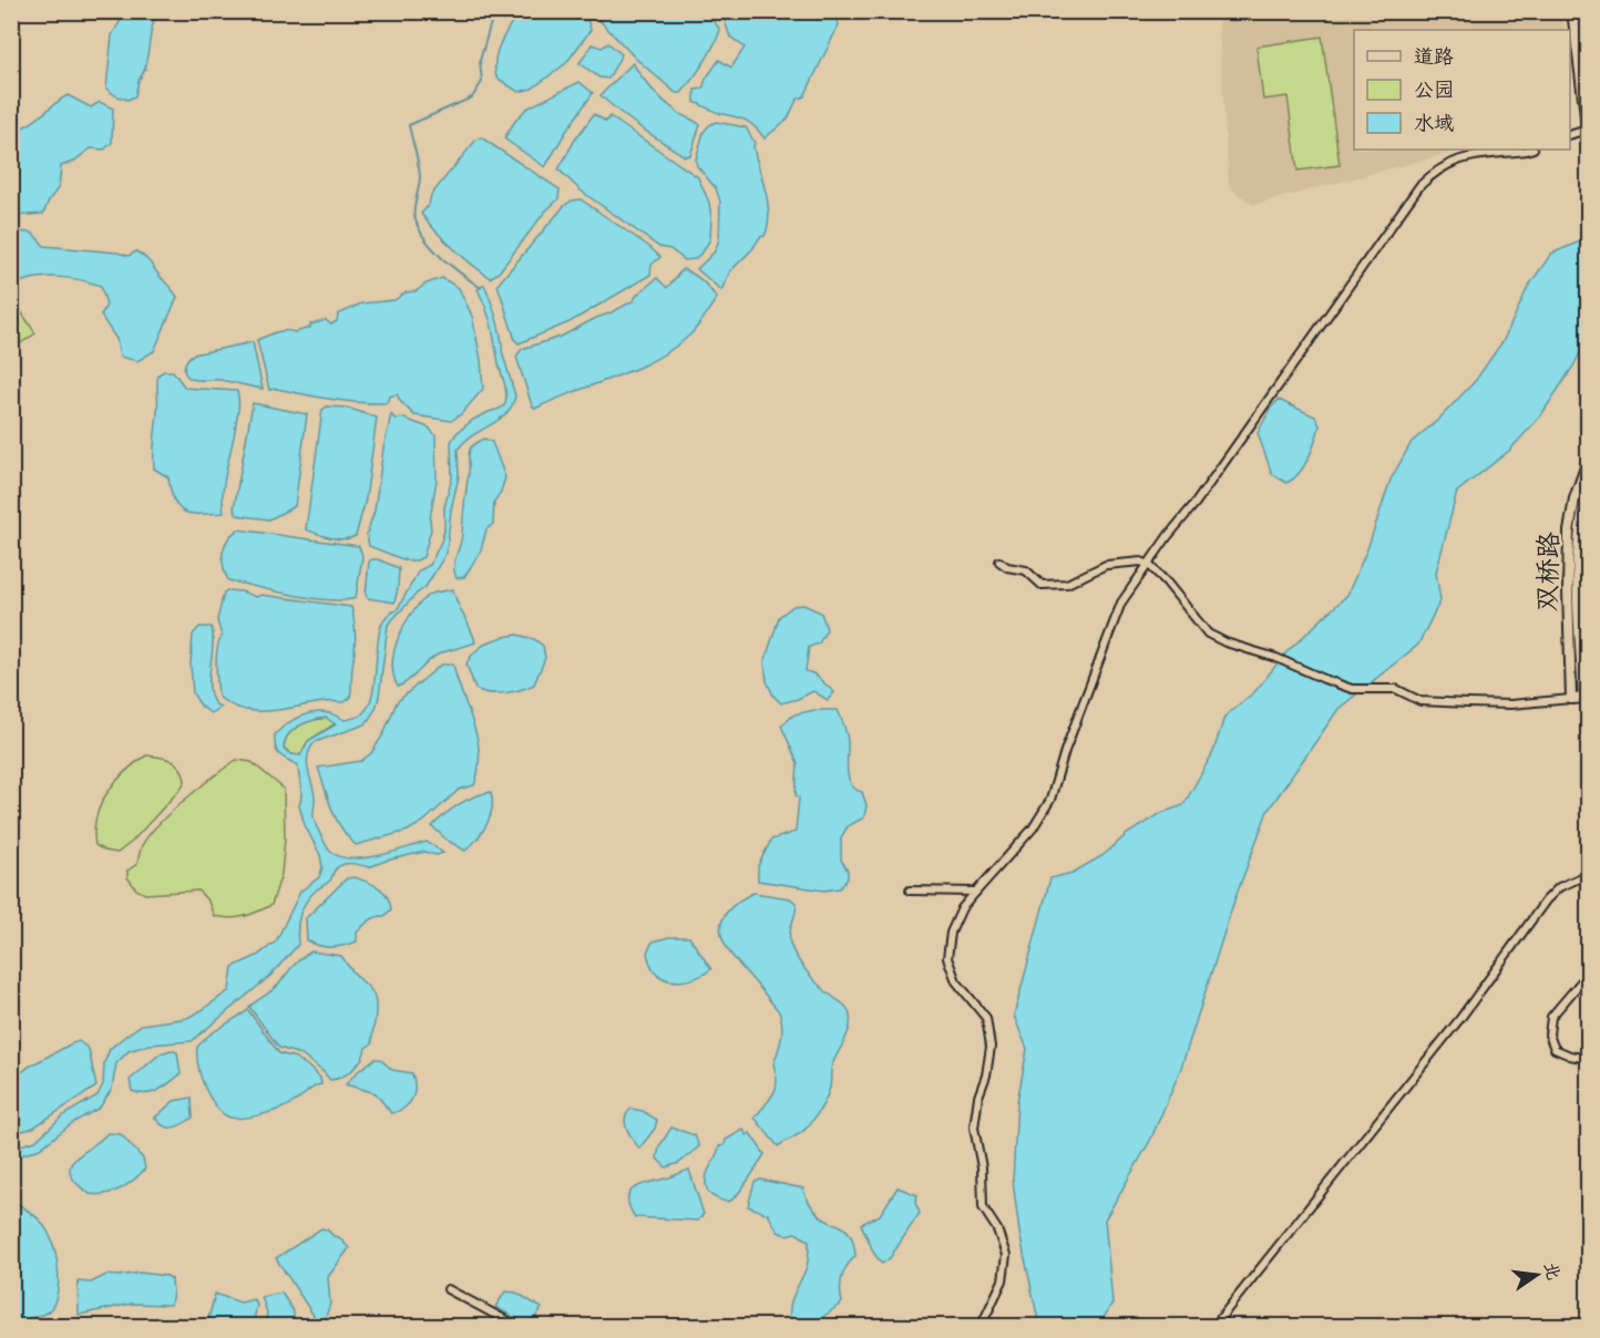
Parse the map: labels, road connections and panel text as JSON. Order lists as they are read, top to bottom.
{
  "streets": {
    "street": ["双桥路"]
  },
  "legend": ["道路", "公园", "水域"],
  "north": "right"
}
